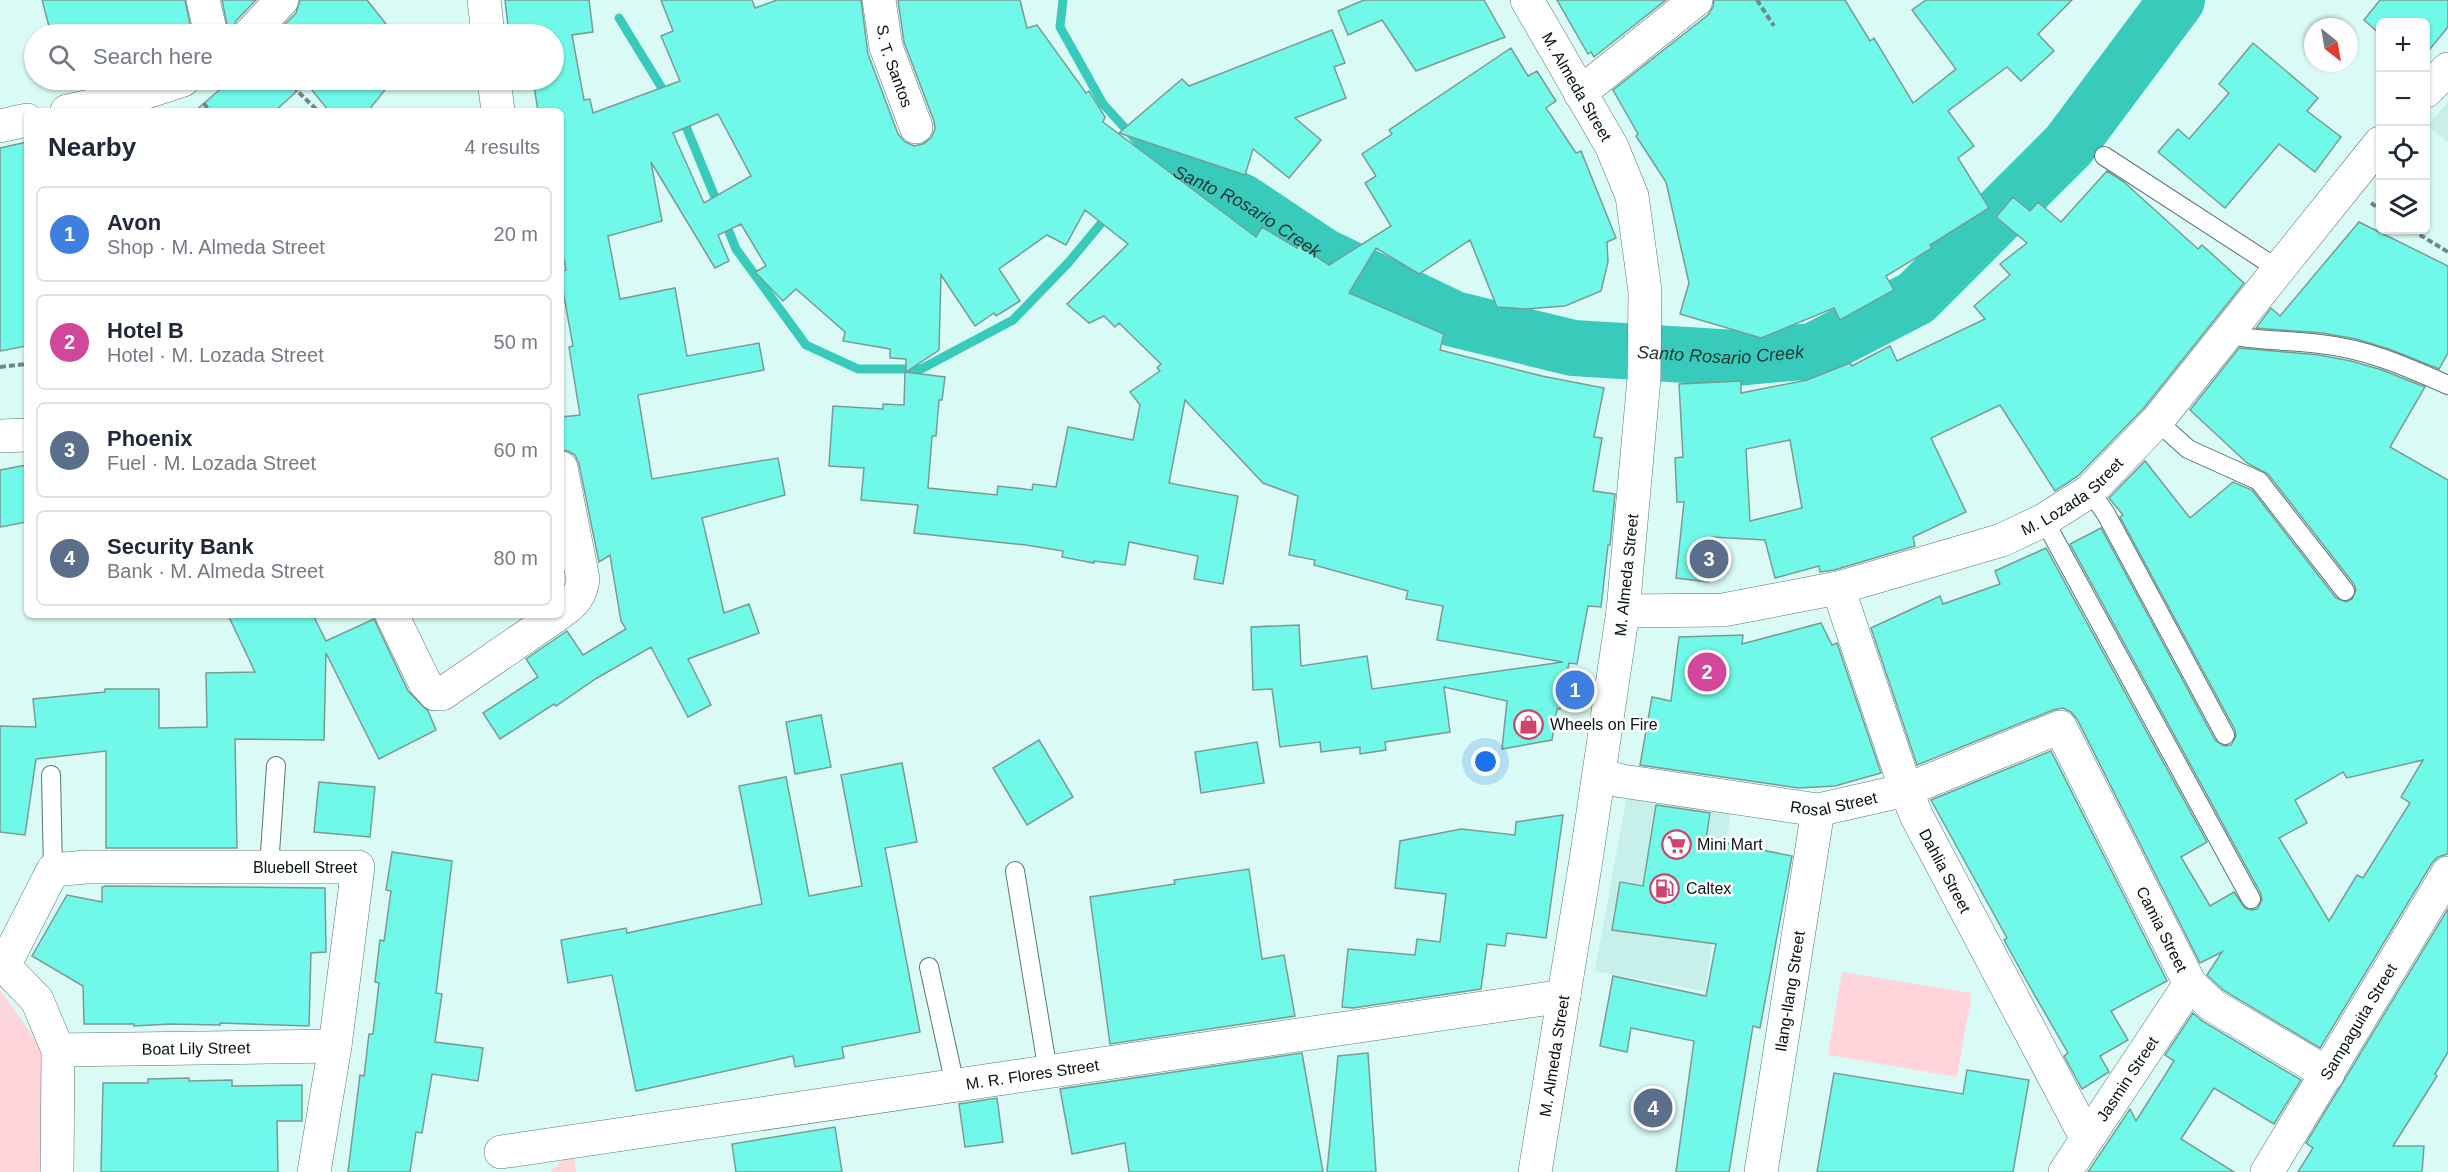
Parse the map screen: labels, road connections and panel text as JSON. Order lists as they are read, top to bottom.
{
  "streets": {
    "street": [
      "S. T. Santos",
      "M. Almeda Street",
      "M. Lozada Street",
      "Rosal Street",
      "Dahlia Street",
      "Bluebell Street",
      "Camia Street",
      "Ilang-Ilang Street",
      "Sampaguita Street",
      "Boat Lily Street",
      "M. R. Flores Street",
      "Jasmin Street"
    ]
  },
  "crossings": [
    ["M. Almeda Street", "M. Lozada Street"],
    ["M. Almeda Street", "Rosal Street"],
    ["M. Almeda Street", "M. R. Flores Street"],
    ["M. Lozada Street", "Dahlia Street"],
    ["Rosal Street", "Dahlia Street"],
    ["Rosal Street", "Camia Street"],
    ["Rosal Street", "Ilang-Ilang Street"],
    ["Dahlia Street", "Jasmin Street"],
    ["Bluebell Street", "Boat Lily Street"],
    ["Camia Street", "Sampaguita Street"],
    ["Camia Street", "Jasmin Street"]
  ],
  "water": ["Santo Rosario Creek"],
  "places": {
    "shop": ["Wheels on Fire"],
    "supermarket": ["Mini Mart"],
    "fuel station": ["Caltex"]
  },
  "north": "bottom right",
  "page": {
    "map_buttons": ["+", "−"],
    "search": "Search here",
    "heading": ["Nearby", "4 results"],
    "list": [
      {
        "mark": "1",
        "name": "Avon",
        "note": "Shop · M. Almeda Street",
        "value": "20 m"
      },
      {
        "mark": "2",
        "name": "Hotel B",
        "note": "Hotel · M. Lozada Street",
        "value": "50 m"
      },
      {
        "mark": "3",
        "name": "Phoenix",
        "note": "Fuel · M. Lozada Street",
        "value": "60 m"
      },
      {
        "mark": "4",
        "name": "Security Bank",
        "note": "Bank · M. Almeda Street",
        "value": "80 m"
      }
    ],
    "pins": [
      "3",
      "2",
      "1",
      "4"
    ]
  }
}
